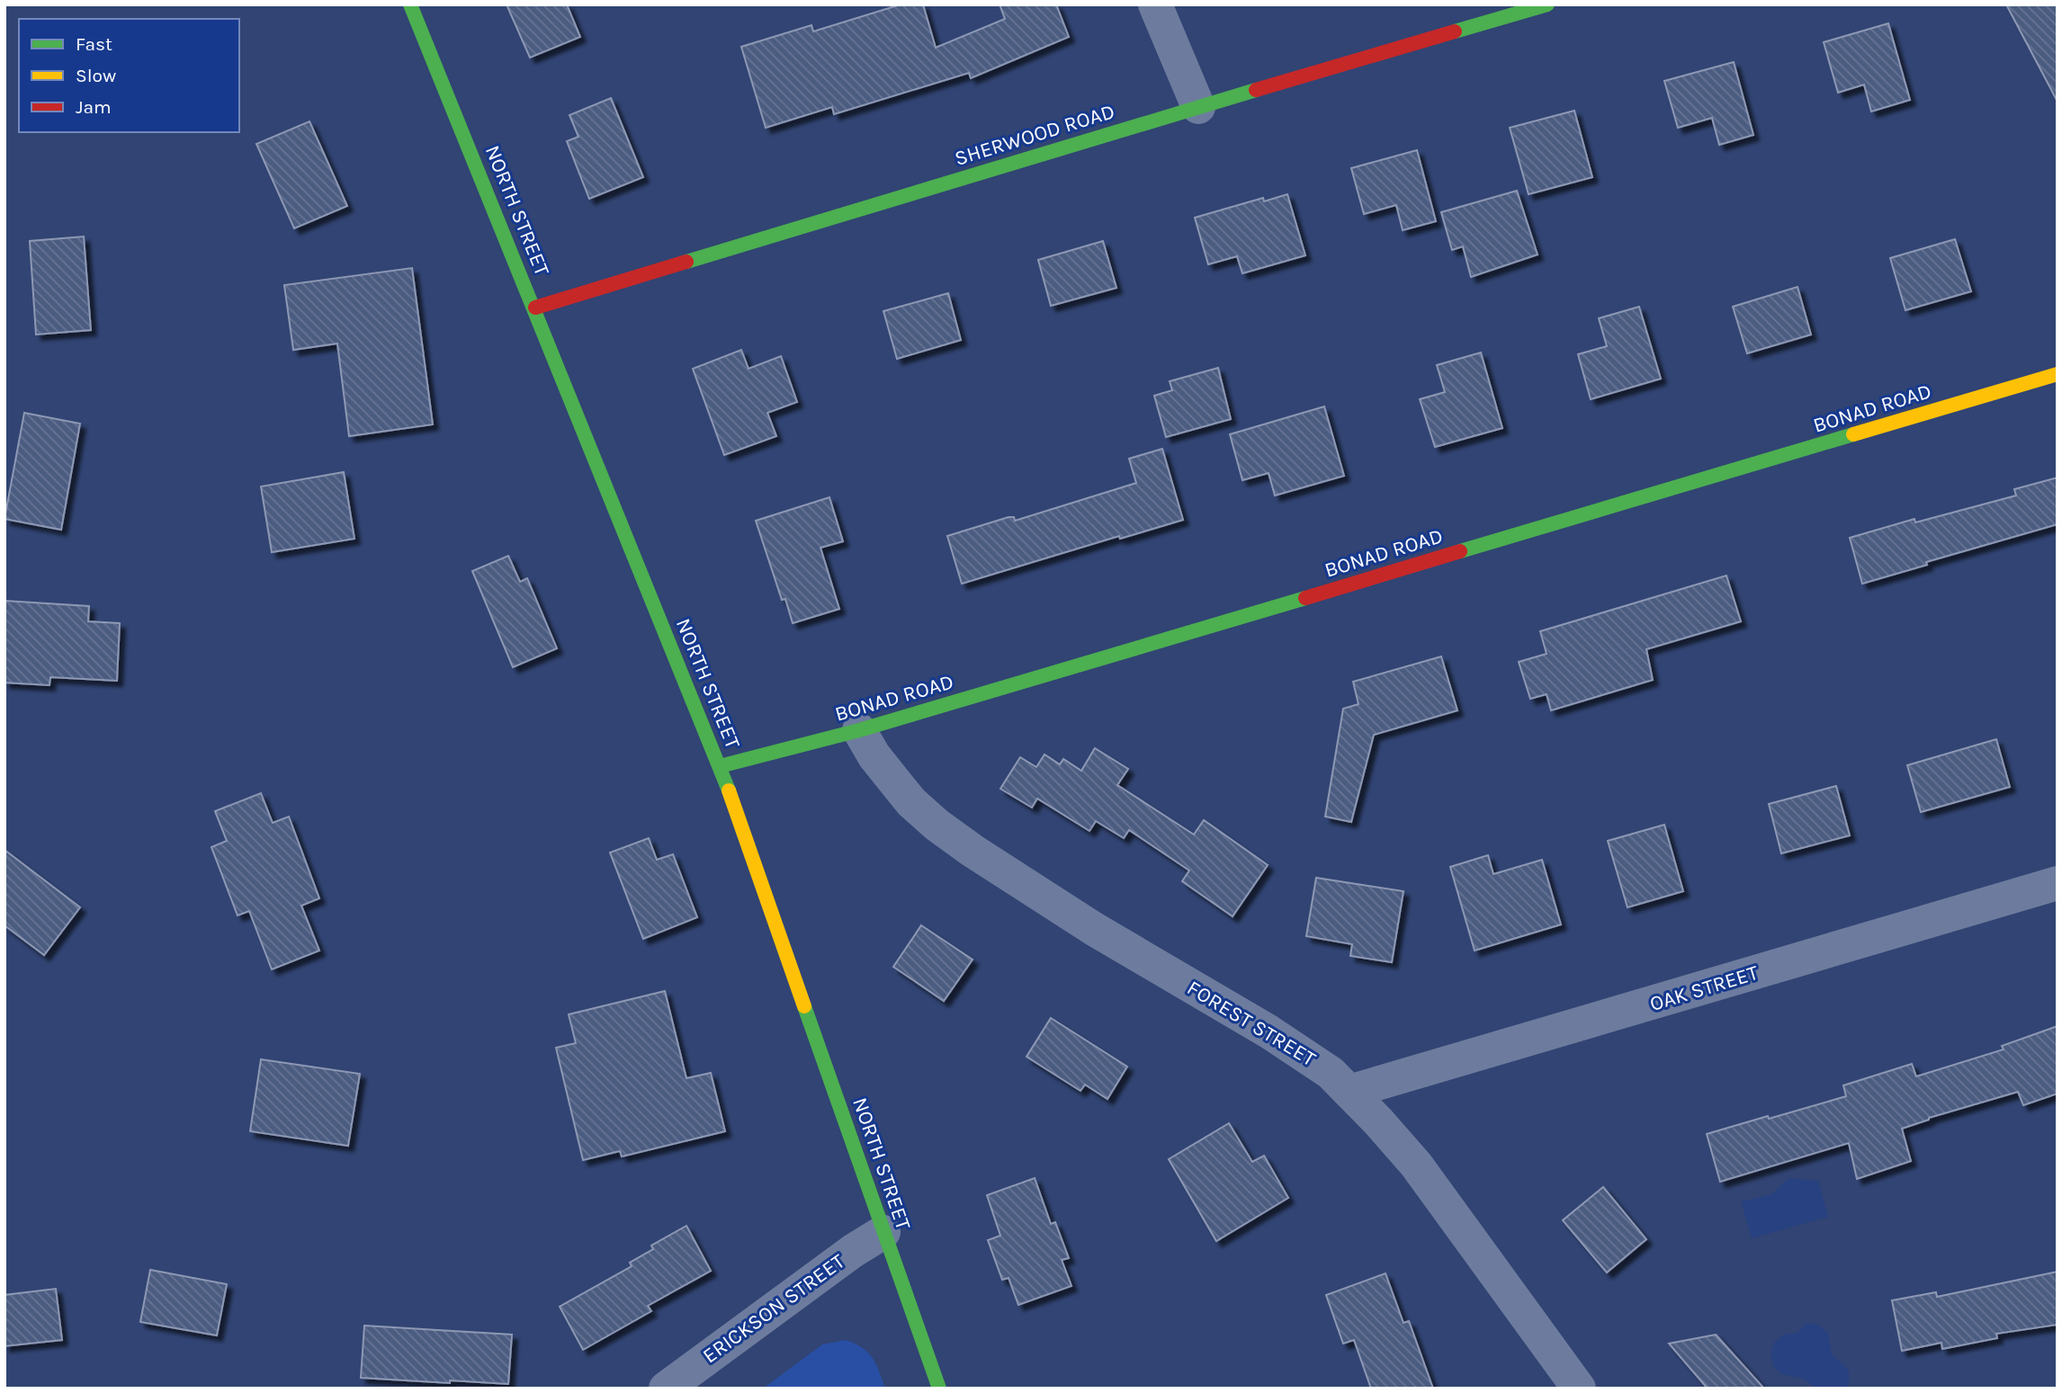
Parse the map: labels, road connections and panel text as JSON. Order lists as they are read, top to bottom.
{
  "streets": {
    "street": [
      "SHERWOOD ROAD",
      "NORTH STREET",
      "BONAD ROAD",
      "OAK STREET",
      "FOREST STREET",
      "ERICKSON STREET"
    ]
  },
  "crossings": [
    ["SHERWOOD ROAD", "NORTH STREET"],
    ["NORTH STREET", "BONAD ROAD"],
    ["NORTH STREET", "ERICKSON STREET"],
    ["BONAD ROAD", "FOREST STREET"],
    ["OAK STREET", "FOREST STREET"]
  ],
  "legend": ["Fast", "Slow", "Jam"]
}
